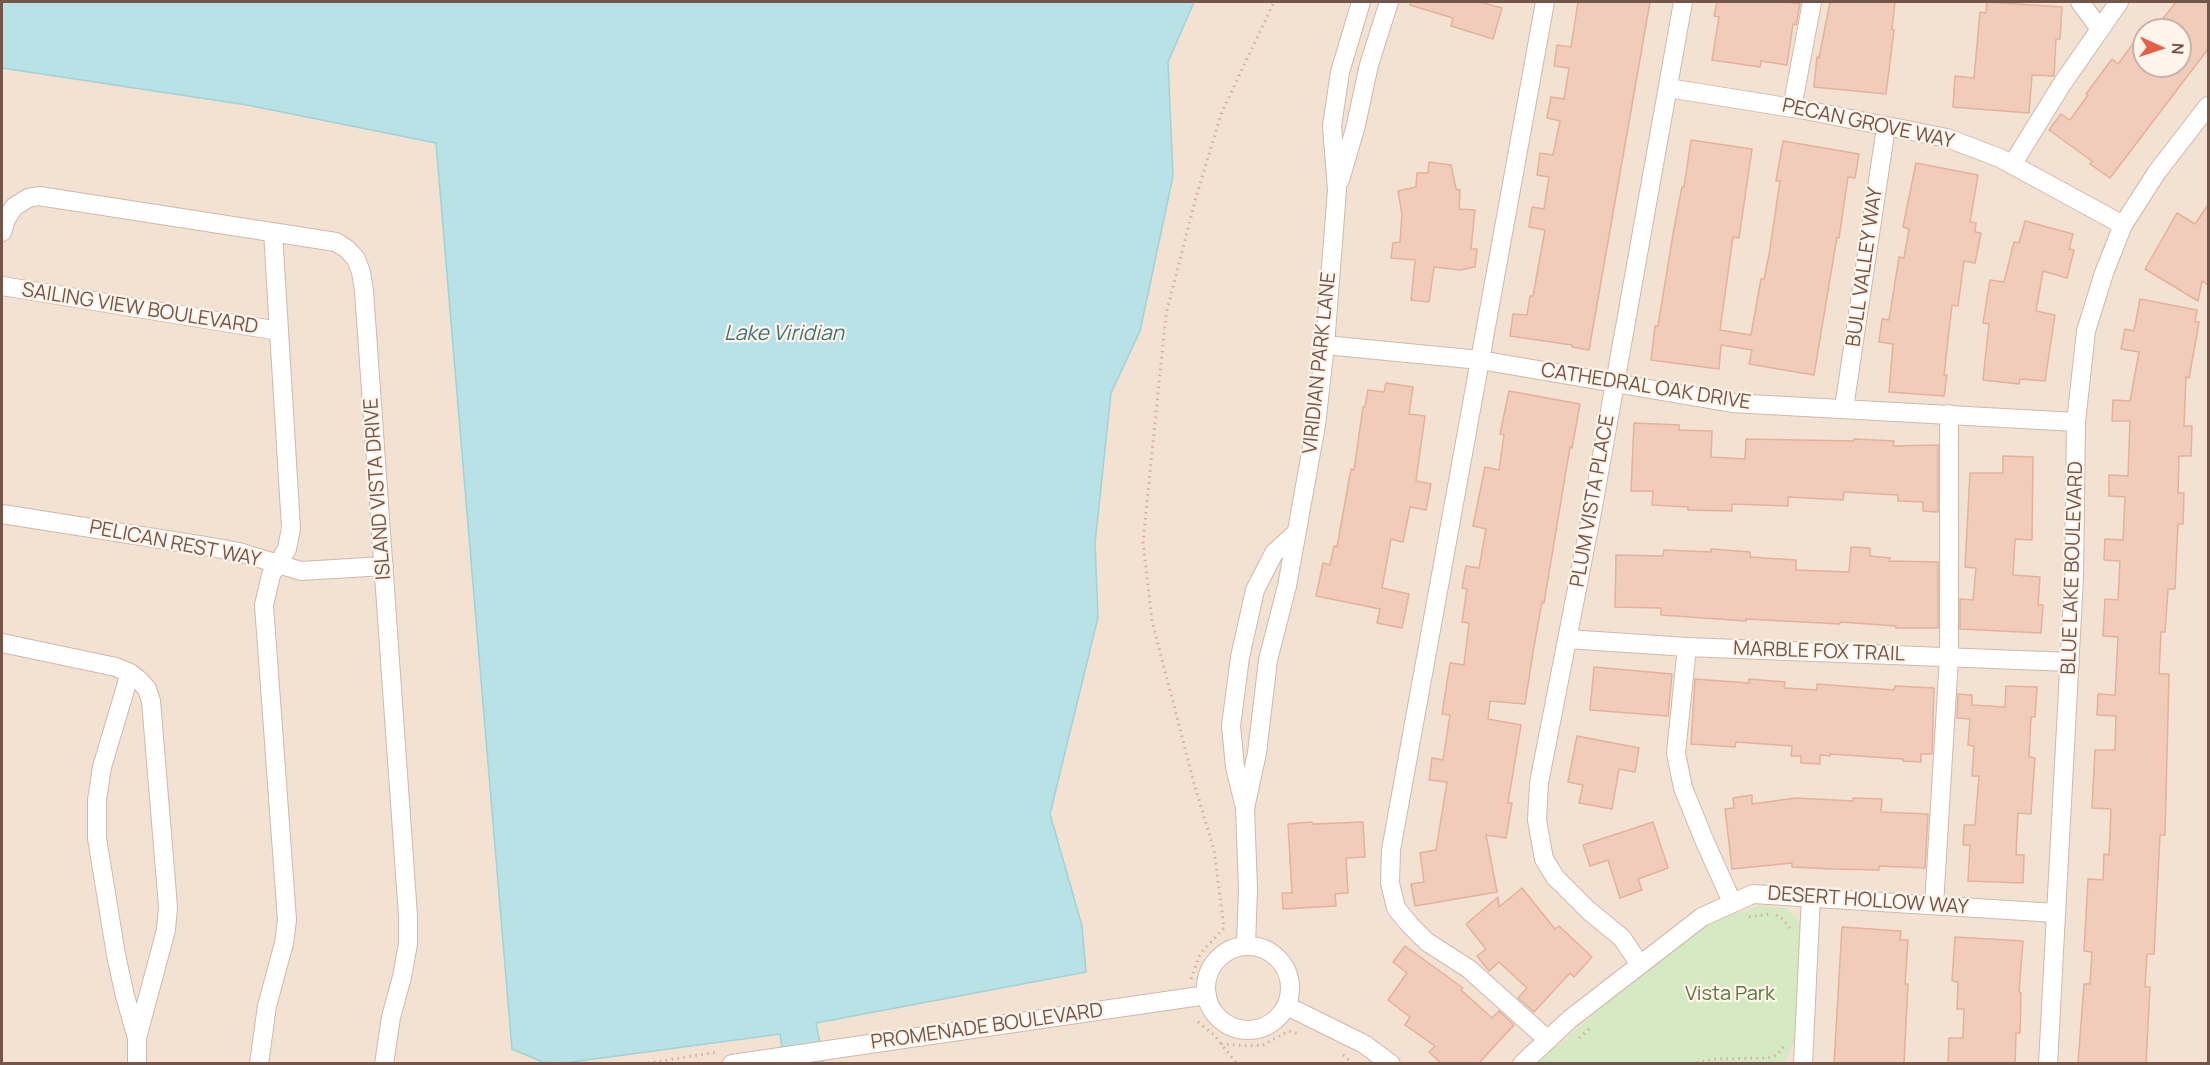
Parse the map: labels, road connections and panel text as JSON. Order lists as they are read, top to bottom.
{
  "streets": {
    "street": [
      "PECAN GROVE WAY",
      "BULL VALLEY WAY",
      "SAILING VIEW BOULEVARD",
      "VIRIDIAN PARK LANE",
      "CATHEDRAL OAK DRIVE",
      "ISLAND VISTA DRIVE",
      "PLUM VISTA PLACE",
      "PELICAN REST WAY",
      "BLUE LAKE BOULEVARD",
      "MARBLE FOX TRAIL",
      "DESERT HOLLOW WAY",
      "PROMENADE BOULEVARD"
    ]
  },
  "crossings": [
    ["PECAN GROVE WAY", "BULL VALLEY WAY"],
    ["PECAN GROVE WAY", "PLUM VISTA PLACE"],
    ["PECAN GROVE WAY", "BLUE LAKE BOULEVARD"],
    ["BULL VALLEY WAY", "CATHEDRAL OAK DRIVE"],
    ["VIRIDIAN PARK LANE", "CATHEDRAL OAK DRIVE"],
    ["VIRIDIAN PARK LANE", "PROMENADE BOULEVARD"],
    ["CATHEDRAL OAK DRIVE", "PLUM VISTA PLACE"],
    ["CATHEDRAL OAK DRIVE", "BLUE LAKE BOULEVARD"],
    ["ISLAND VISTA DRIVE", "PELICAN REST WAY"],
    ["PLUM VISTA PLACE", "MARBLE FOX TRAIL"],
    ["PLUM VISTA PLACE", "DESERT HOLLOW WAY"],
    ["BLUE LAKE BOULEVARD", "MARBLE FOX TRAIL"],
    ["BLUE LAKE BOULEVARD", "DESERT HOLLOW WAY"]
  ],
  "water": ["Lake Viridian"],
  "parks": ["Vista Park"],
  "north": "right"
}
